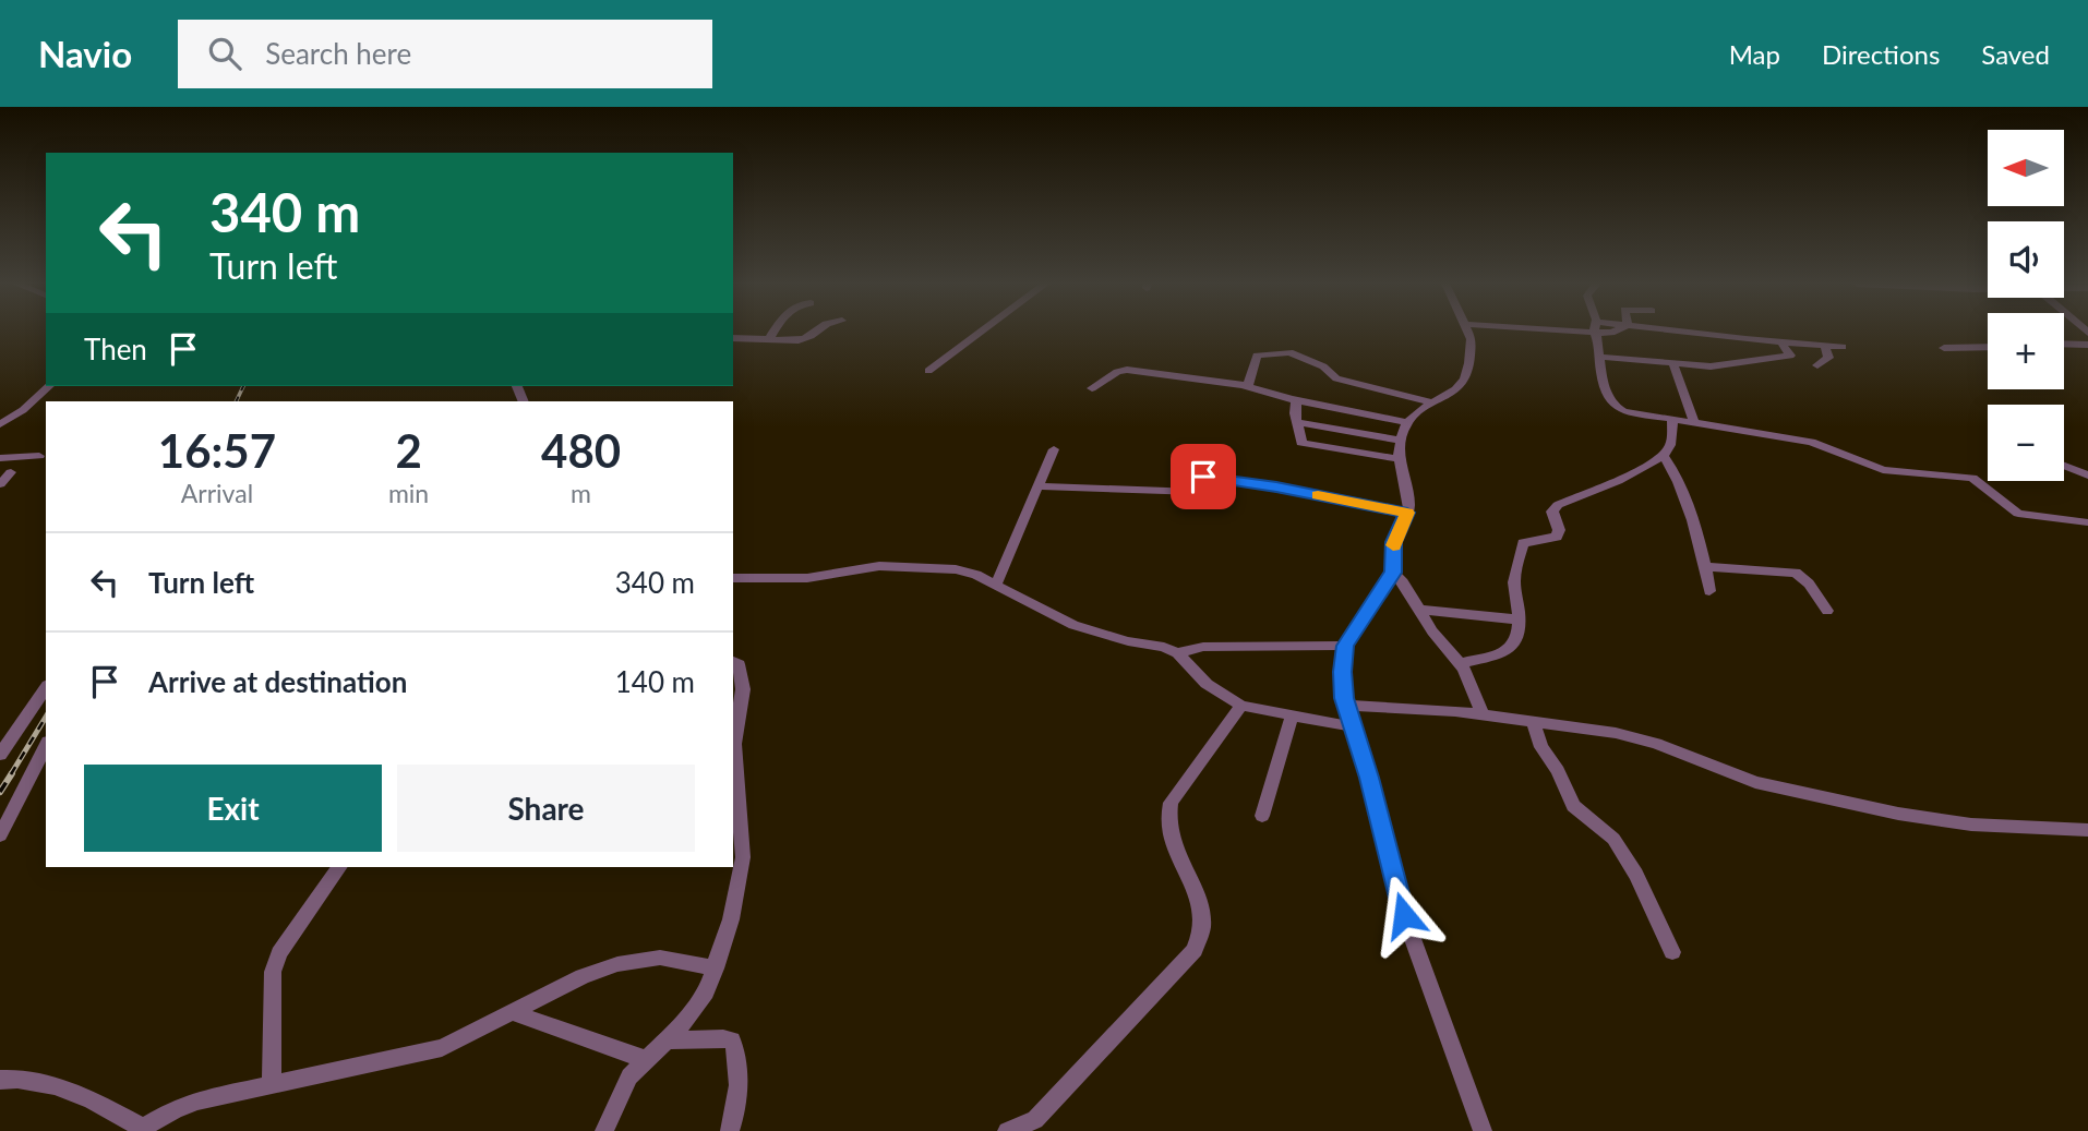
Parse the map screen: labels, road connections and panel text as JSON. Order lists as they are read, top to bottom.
{
  "north": "left",
  "page": {
    "header": "Navio",
    "search": "Search here",
    "nav": ["Map", "Directions", "Saved"],
    "map_buttons": ["+", "−"],
    "turn": ["340 m", "Turn left"],
    "then": "Then",
    "eta": [
      "16:57",
      "Arrival",
      "2",
      "min",
      "480",
      "m"
    ],
    "list": [
      {
        "name": "Turn left",
        "value": "340 m"
      },
      {
        "name": "Arrive at destination",
        "value": "140 m"
      }
    ],
    "buttons": ["Exit", "Share"]
  }
}
